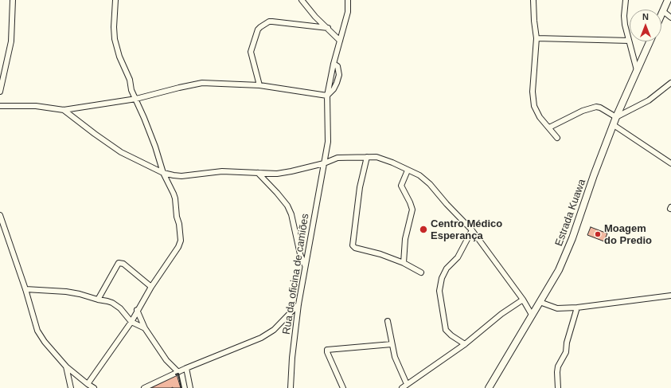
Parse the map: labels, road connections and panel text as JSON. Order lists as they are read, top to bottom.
{
  "streets": {
    "street": ["Estrada Kuawa", "Rua da oficina de camiões"]
  },
  "places": ["Centro Médico Esperança", "Moagem do Predio"],
  "north": "top"
}
